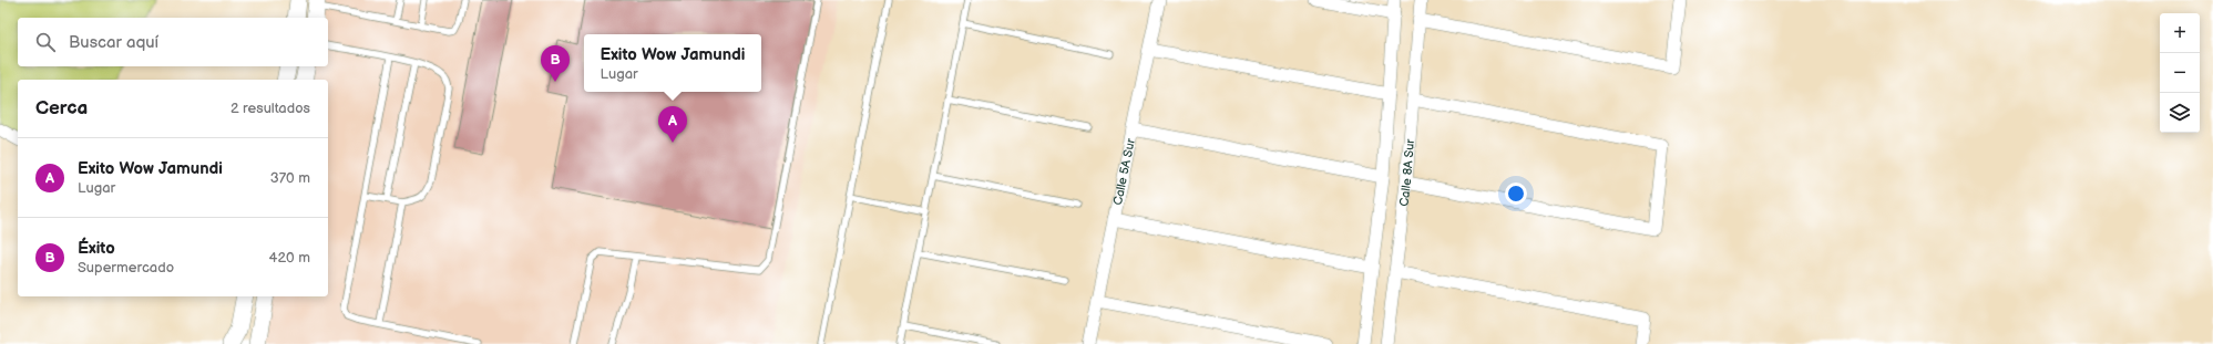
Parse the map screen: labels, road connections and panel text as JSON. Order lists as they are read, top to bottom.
{
  "streets": {
    "street": ["Calle 5A Sur", "Calle 8A Sur"]
  },
  "page": {
    "map_buttons": ["+", "−"],
    "search": "Buscar aquí",
    "popup": ["Exito Wow Jamundi", "Lugar"],
    "pins": ["B", "A"],
    "heading": ["Cerca", "2 resultados"],
    "list": [
      {
        "mark": "A",
        "name": "Exito Wow Jamundi",
        "note": "Lugar",
        "value": "370 m"
      },
      {
        "mark": "B",
        "name": "Éxito",
        "note": "Supermercado",
        "value": "420 m"
      }
    ]
  }
}
